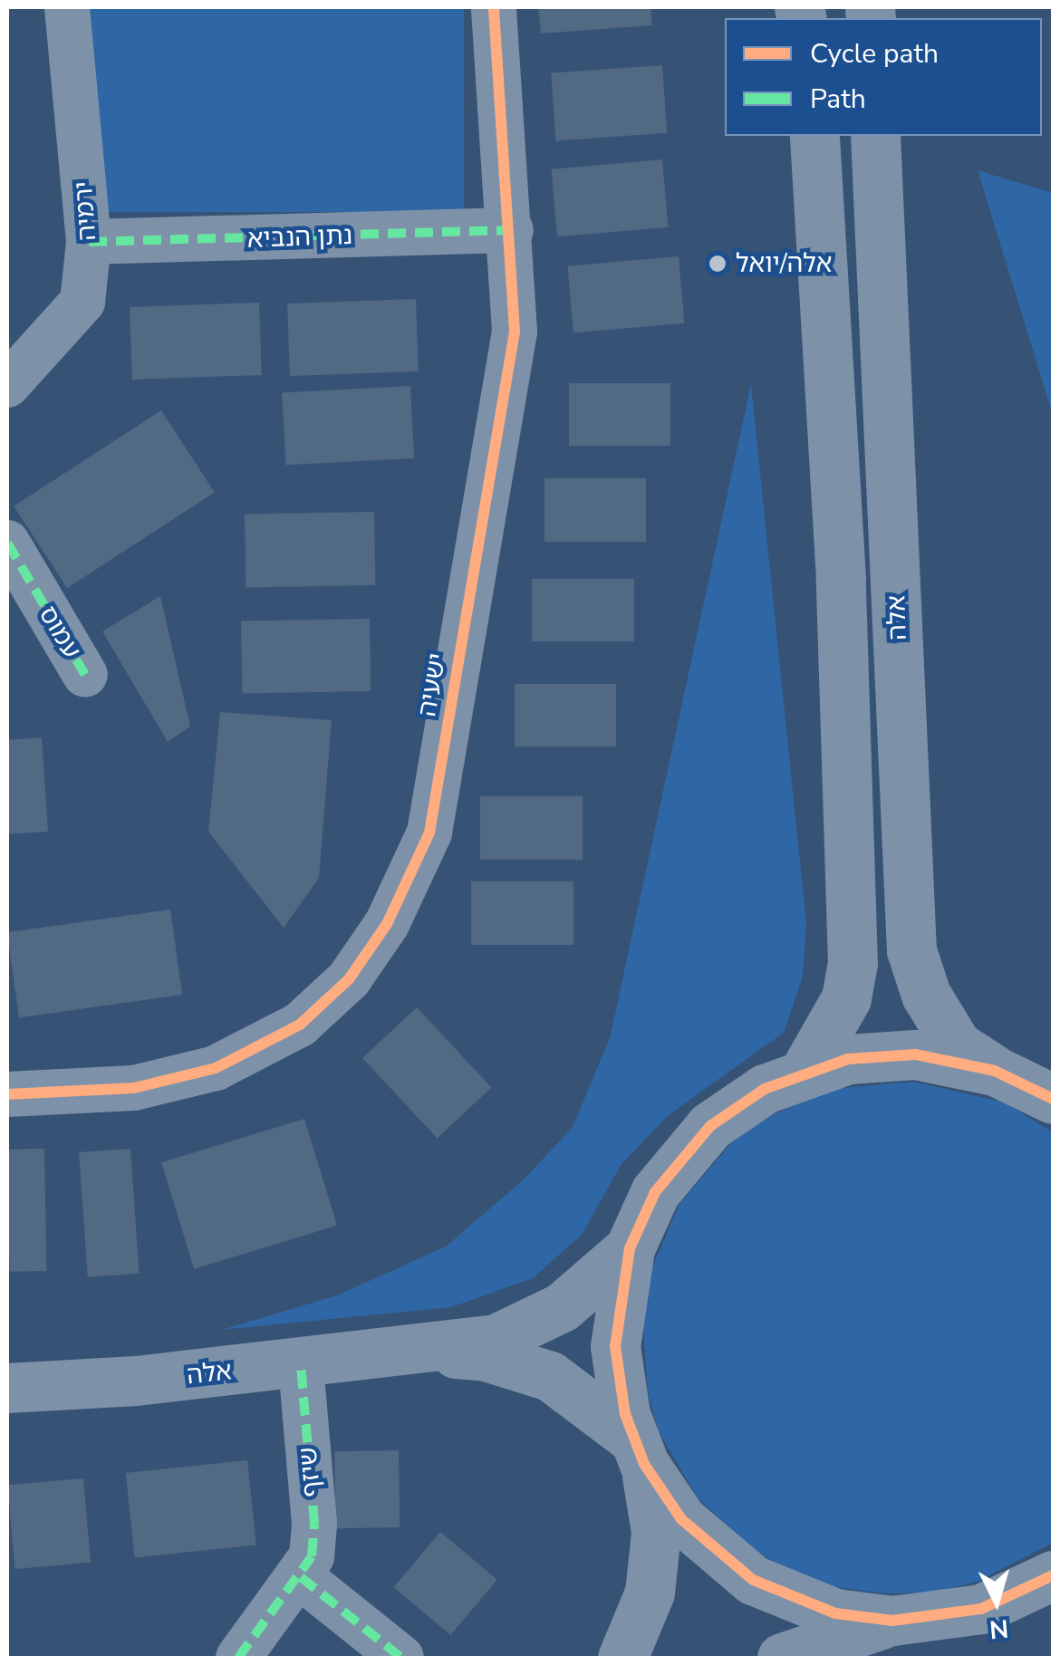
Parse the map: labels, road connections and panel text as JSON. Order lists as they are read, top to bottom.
{
  "streets": {
    "street": [
      "ירמיה",
      "נתן הנביא",
      "אלה",
      "עמוס",
      "ישעיה",
      "שיזף"
    ]
  },
  "crossings": [
    ["ירמיה", "נתן הנביא"],
    ["נתן הנביא", "ישעיה"],
    ["אלה", "שיזף"]
  ],
  "places": ["אלה/יואל"],
  "legend": ["Cycle path", "Path"],
  "north": "bottom"
}
